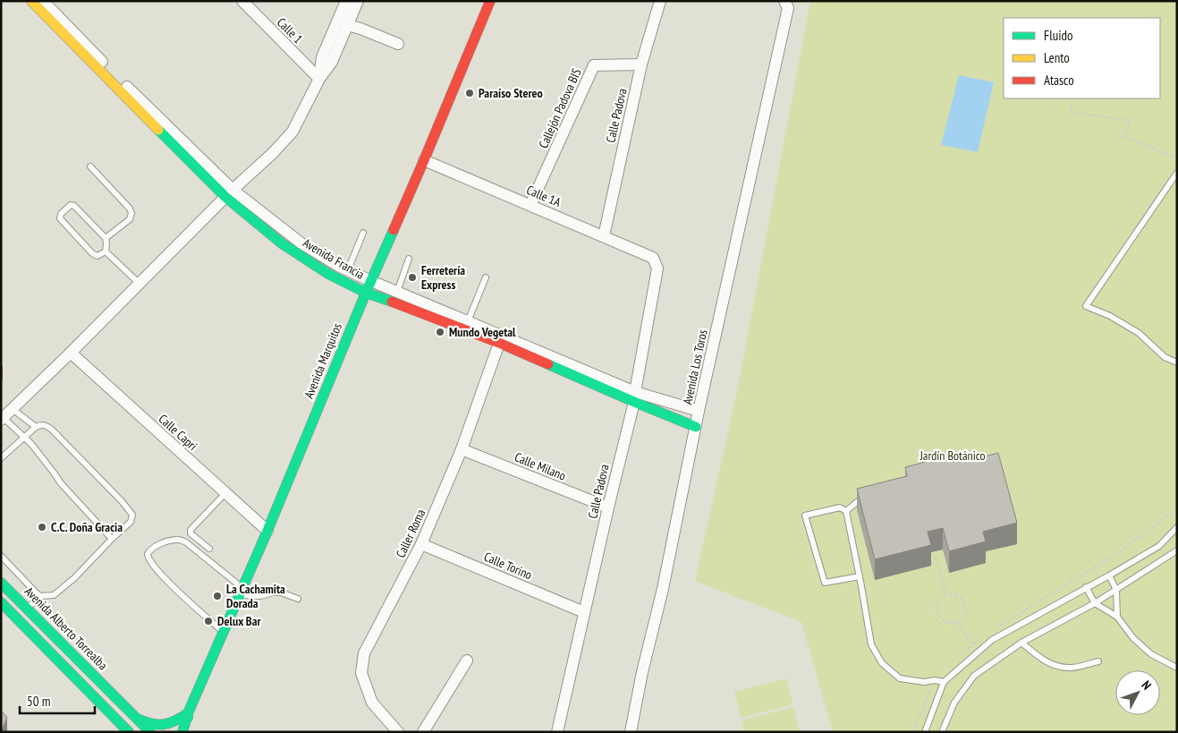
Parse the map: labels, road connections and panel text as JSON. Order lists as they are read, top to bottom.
{
  "streets": {
    "street": [
      "Calle 1",
      "Callejón Padova BIS",
      "Calle Padova",
      "Calle 1A",
      "Avenida Francia",
      "Avenida Marquitos",
      "Avenida Los Toros",
      "Calle Capri",
      "Calle Milano",
      "Caller Roma",
      "Calle Torino",
      "Avenida Alberto Torrealba"
    ]
  },
  "crossings": [
    ["Callejón Padova BIS", "Calle Padova"],
    ["Callejón Padova BIS", "Calle 1A"],
    ["Calle Padova", "Calle 1A"],
    ["Calle Padova", "Avenida Francia"],
    ["Calle Padova", "Calle Milano"],
    ["Calle Padova", "Calle Torino"],
    ["Calle 1A", "Avenida Marquitos"],
    ["Avenida Francia", "Avenida Marquitos"],
    ["Avenida Francia", "Avenida Los Toros"],
    ["Avenida Francia", "Caller Roma"],
    ["Avenida Marquitos", "Calle Capri"],
    ["Calle Milano", "Caller Roma"],
    ["Caller Roma", "Calle Torino"]
  ],
  "parks": ["Jardín Botánico"],
  "places": [
    "Paraíso Stereo",
    "Ferretería Express",
    "Mundo Vegetal",
    "C.C. Doña Gracia",
    "La Cachamita Dorada",
    "Delux Bar"
  ],
  "legend": ["Fluido", "Lento", "Atasco"],
  "scale_bar": "50 m",
  "north": "top right"
}
